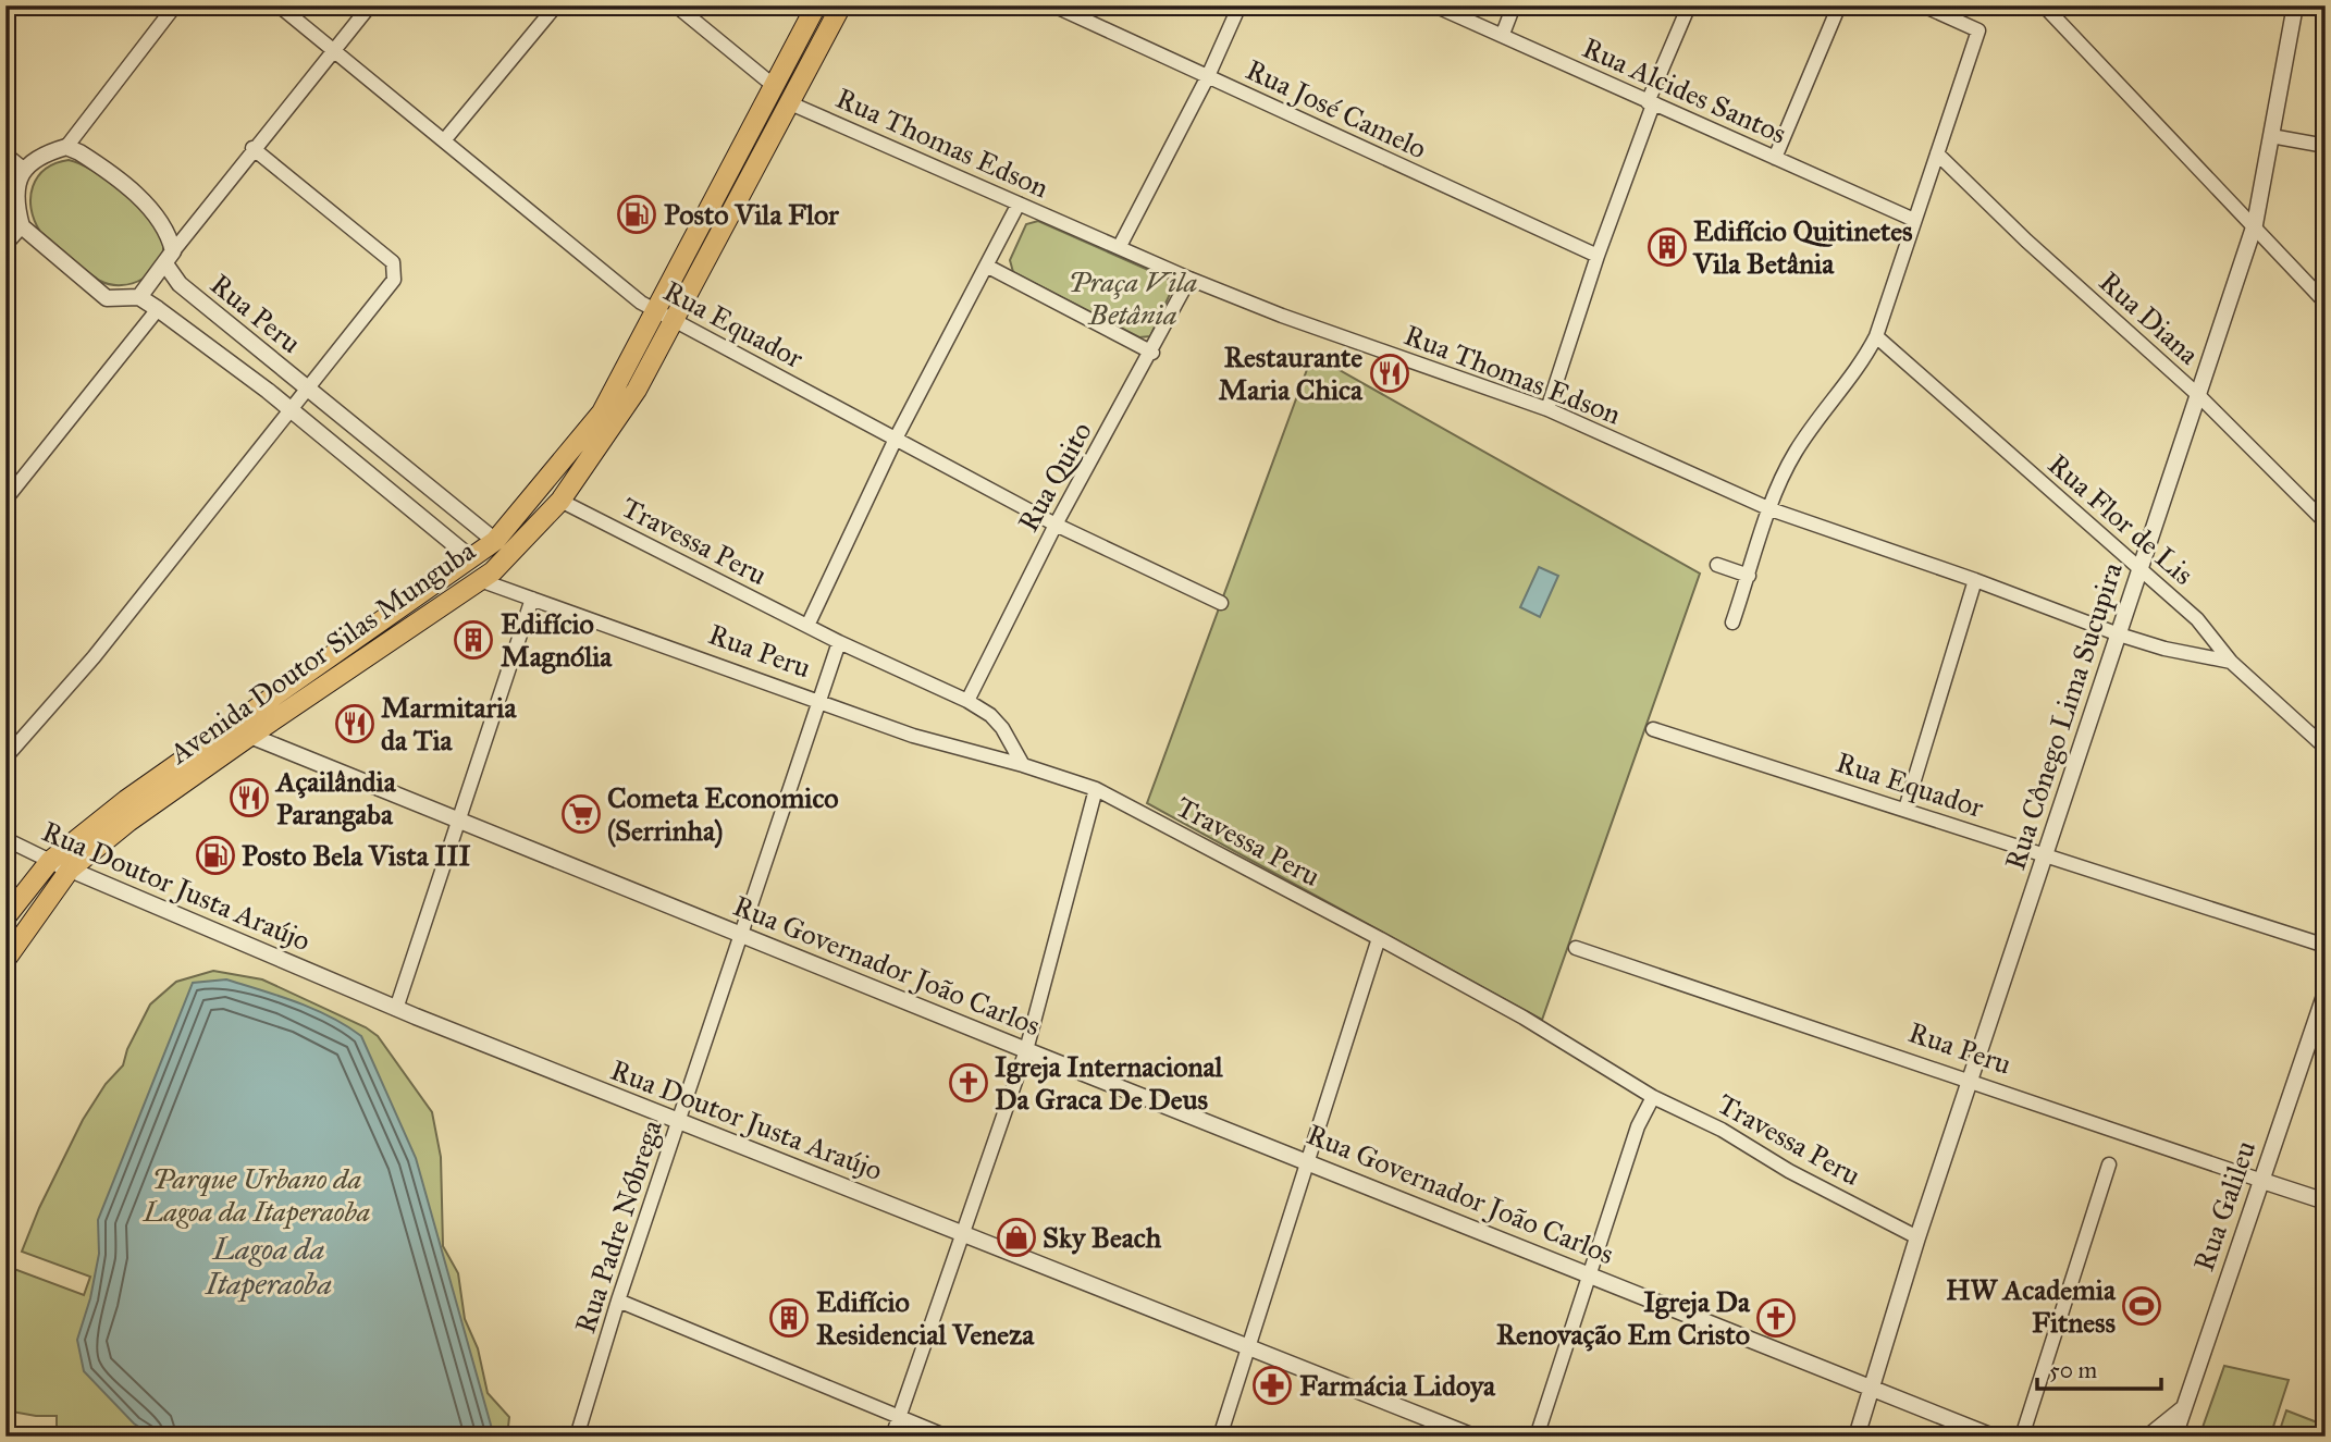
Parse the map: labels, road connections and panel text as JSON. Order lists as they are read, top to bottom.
{
  "streets": {
    "main road": ["Avenida Doutor Silas Munguba"],
    "street": [
      "Rua Alcides Santos",
      "Rua José Camelo",
      "Rua Thomas Edson",
      "Rua Peru",
      "Rua Diana",
      "Rua Equador",
      "Rua Quito",
      "Rua Flor de Lis",
      "Travessa Peru",
      "Rua Cônego Lima Sucupira",
      "Rua Doutor Justa Araújo",
      "Rua Governador João Carlos",
      "Rua Galileu",
      "Rua Padre Nóbrega"
    ]
  },
  "crossings": [
    ["Rua Thomas Edson", "Rua Quito"],
    ["Rua Thomas Edson", "Rua Flor de Lis"],
    ["Rua Thomas Edson", "Avenida Doutor Silas Munguba"],
    ["Rua Thomas Edson", "Rua Cônego Lima Sucupira"],
    ["Rua Peru", "Travessa Peru"],
    ["Rua Peru", "Avenida Doutor Silas Munguba"],
    ["Rua Peru", "Rua Cônego Lima Sucupira"],
    ["Rua Peru", "Rua Galileu"],
    ["Rua Peru", "Rua Padre Nóbrega"],
    ["Rua Diana", "Rua Cônego Lima Sucupira"],
    ["Rua Equador", "Rua Quito"],
    ["Rua Equador", "Avenida Doutor Silas Munguba"],
    ["Rua Equador", "Rua Cônego Lima Sucupira"],
    ["Rua Quito", "Travessa Peru"],
    ["Rua Flor de Lis", "Rua Cônego Lima Sucupira"],
    ["Travessa Peru", "Avenida Doutor Silas Munguba"],
    ["Travessa Peru", "Rua Cônego Lima Sucupira"],
    ["Travessa Peru", "Rua Padre Nóbrega"],
    ["Avenida Doutor Silas Munguba", "Rua Doutor Justa Araújo"],
    ["Avenida Doutor Silas Munguba", "Rua Governador João Carlos"],
    ["Rua Cônego Lima Sucupira", "Rua Governador João Carlos"],
    ["Rua Doutor Justa Araújo", "Rua Padre Nóbrega"],
    ["Rua Governador João Carlos", "Rua Padre Nóbrega"]
  ],
  "water": ["Lagoa da Itaperaoba"],
  "parks": ["Praça Vila Betânia", "Parque Urbano da Lagoa da Itaperaoba"],
  "places": {
    "fuel station": ["Posto Vila Flor", "Posto Bela Vista III"],
    "building": ["Edifício Quitinetes Vila Betânia", "Edifício Magnólia", "Edifício Residencial Veneza"],
    "restaurant": ["Restaurante Maria Chica", "Marmitaria da Tia", "Açailândia Parangaba"],
    "supermarket": ["Cometa Economico (Serrinha)"],
    "church": ["Igreja Internacional Da Graca De Deus", "Igreja Da Renovação Em Cristo"],
    "shop": ["Sky Beach"],
    "sports": ["HW Academia Fitness"],
    "pharmacy": ["Farmácia Lidoya"]
  },
  "scale_bar": "50 m"
}
